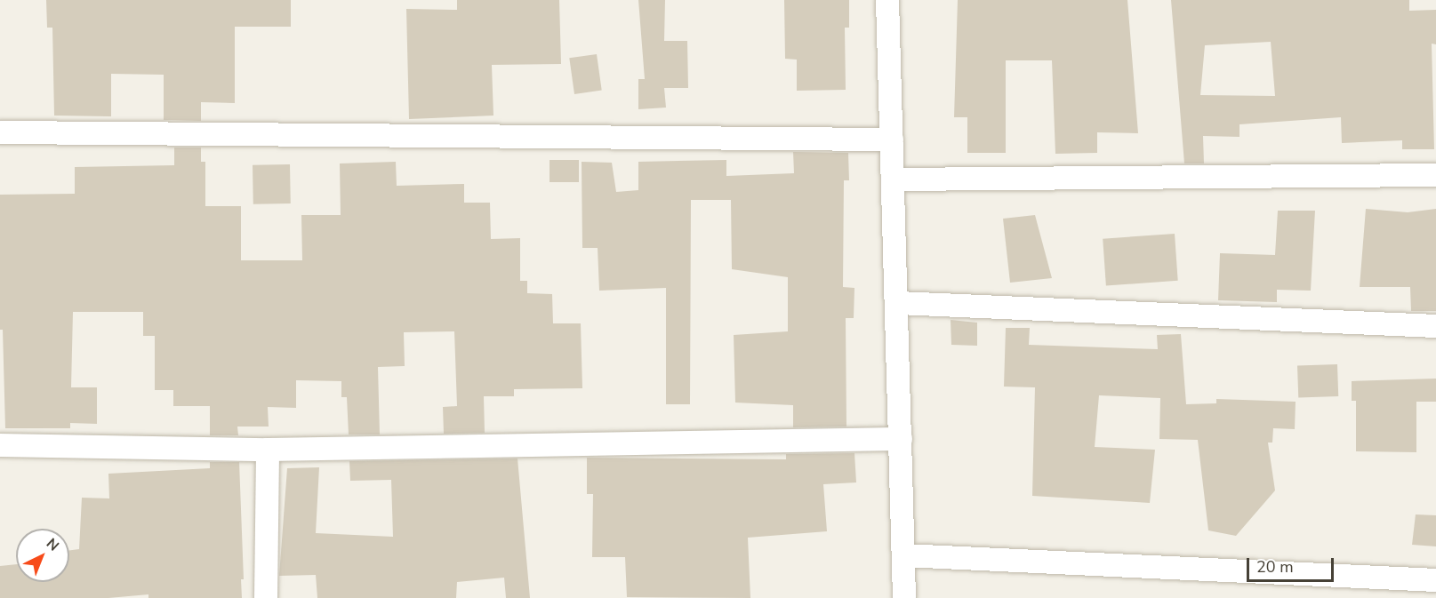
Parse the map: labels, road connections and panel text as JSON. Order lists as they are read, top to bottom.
{
  "scale_bar": "20 m",
  "north": "top right"
}
